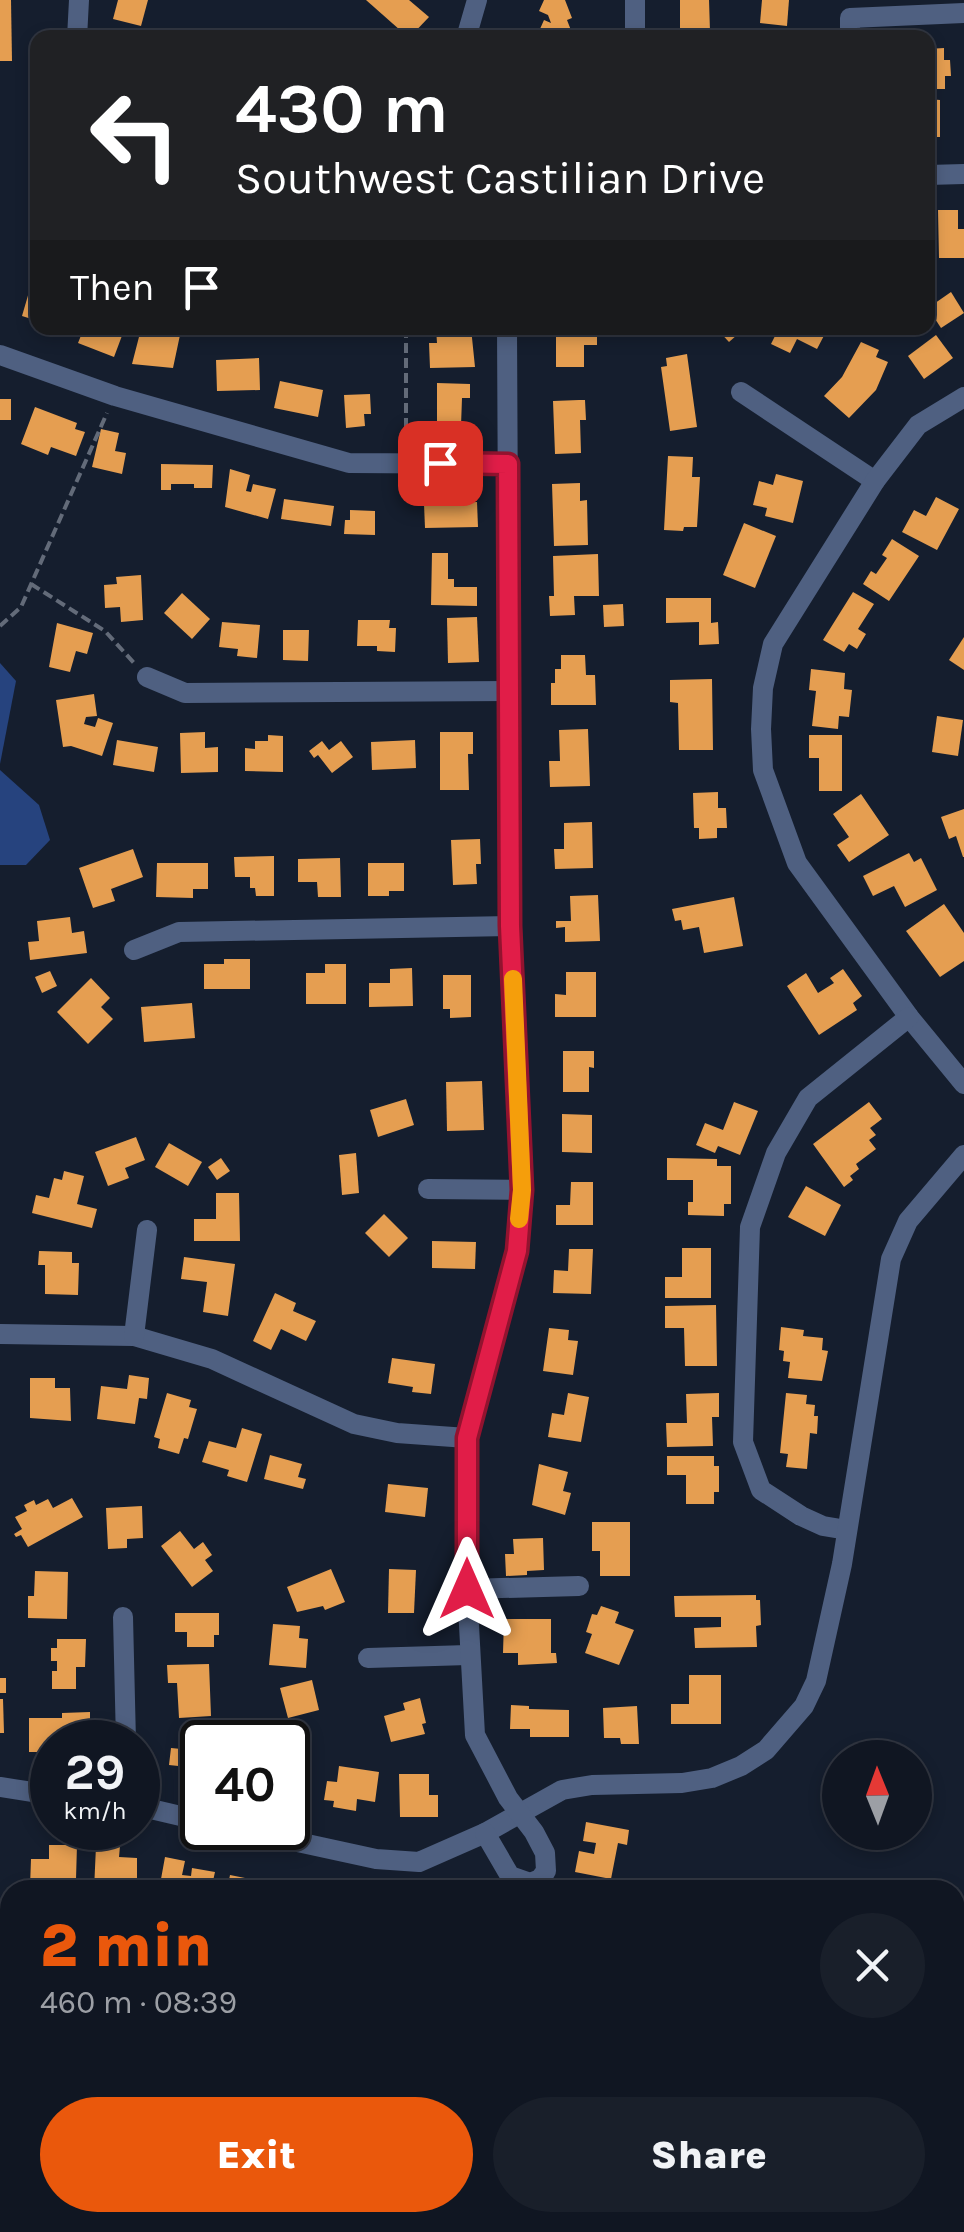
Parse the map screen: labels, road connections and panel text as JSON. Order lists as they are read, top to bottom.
{
  "north": "top",
  "page": {
    "turn": ["430 m", "Southwest Castilian Drive"],
    "then": "Then",
    "speed": "29 km/h",
    "limit": "40",
    "heading": ["2 min", "460 m · 08:39"],
    "buttons": ["Exit", "Share"]
  }
}
